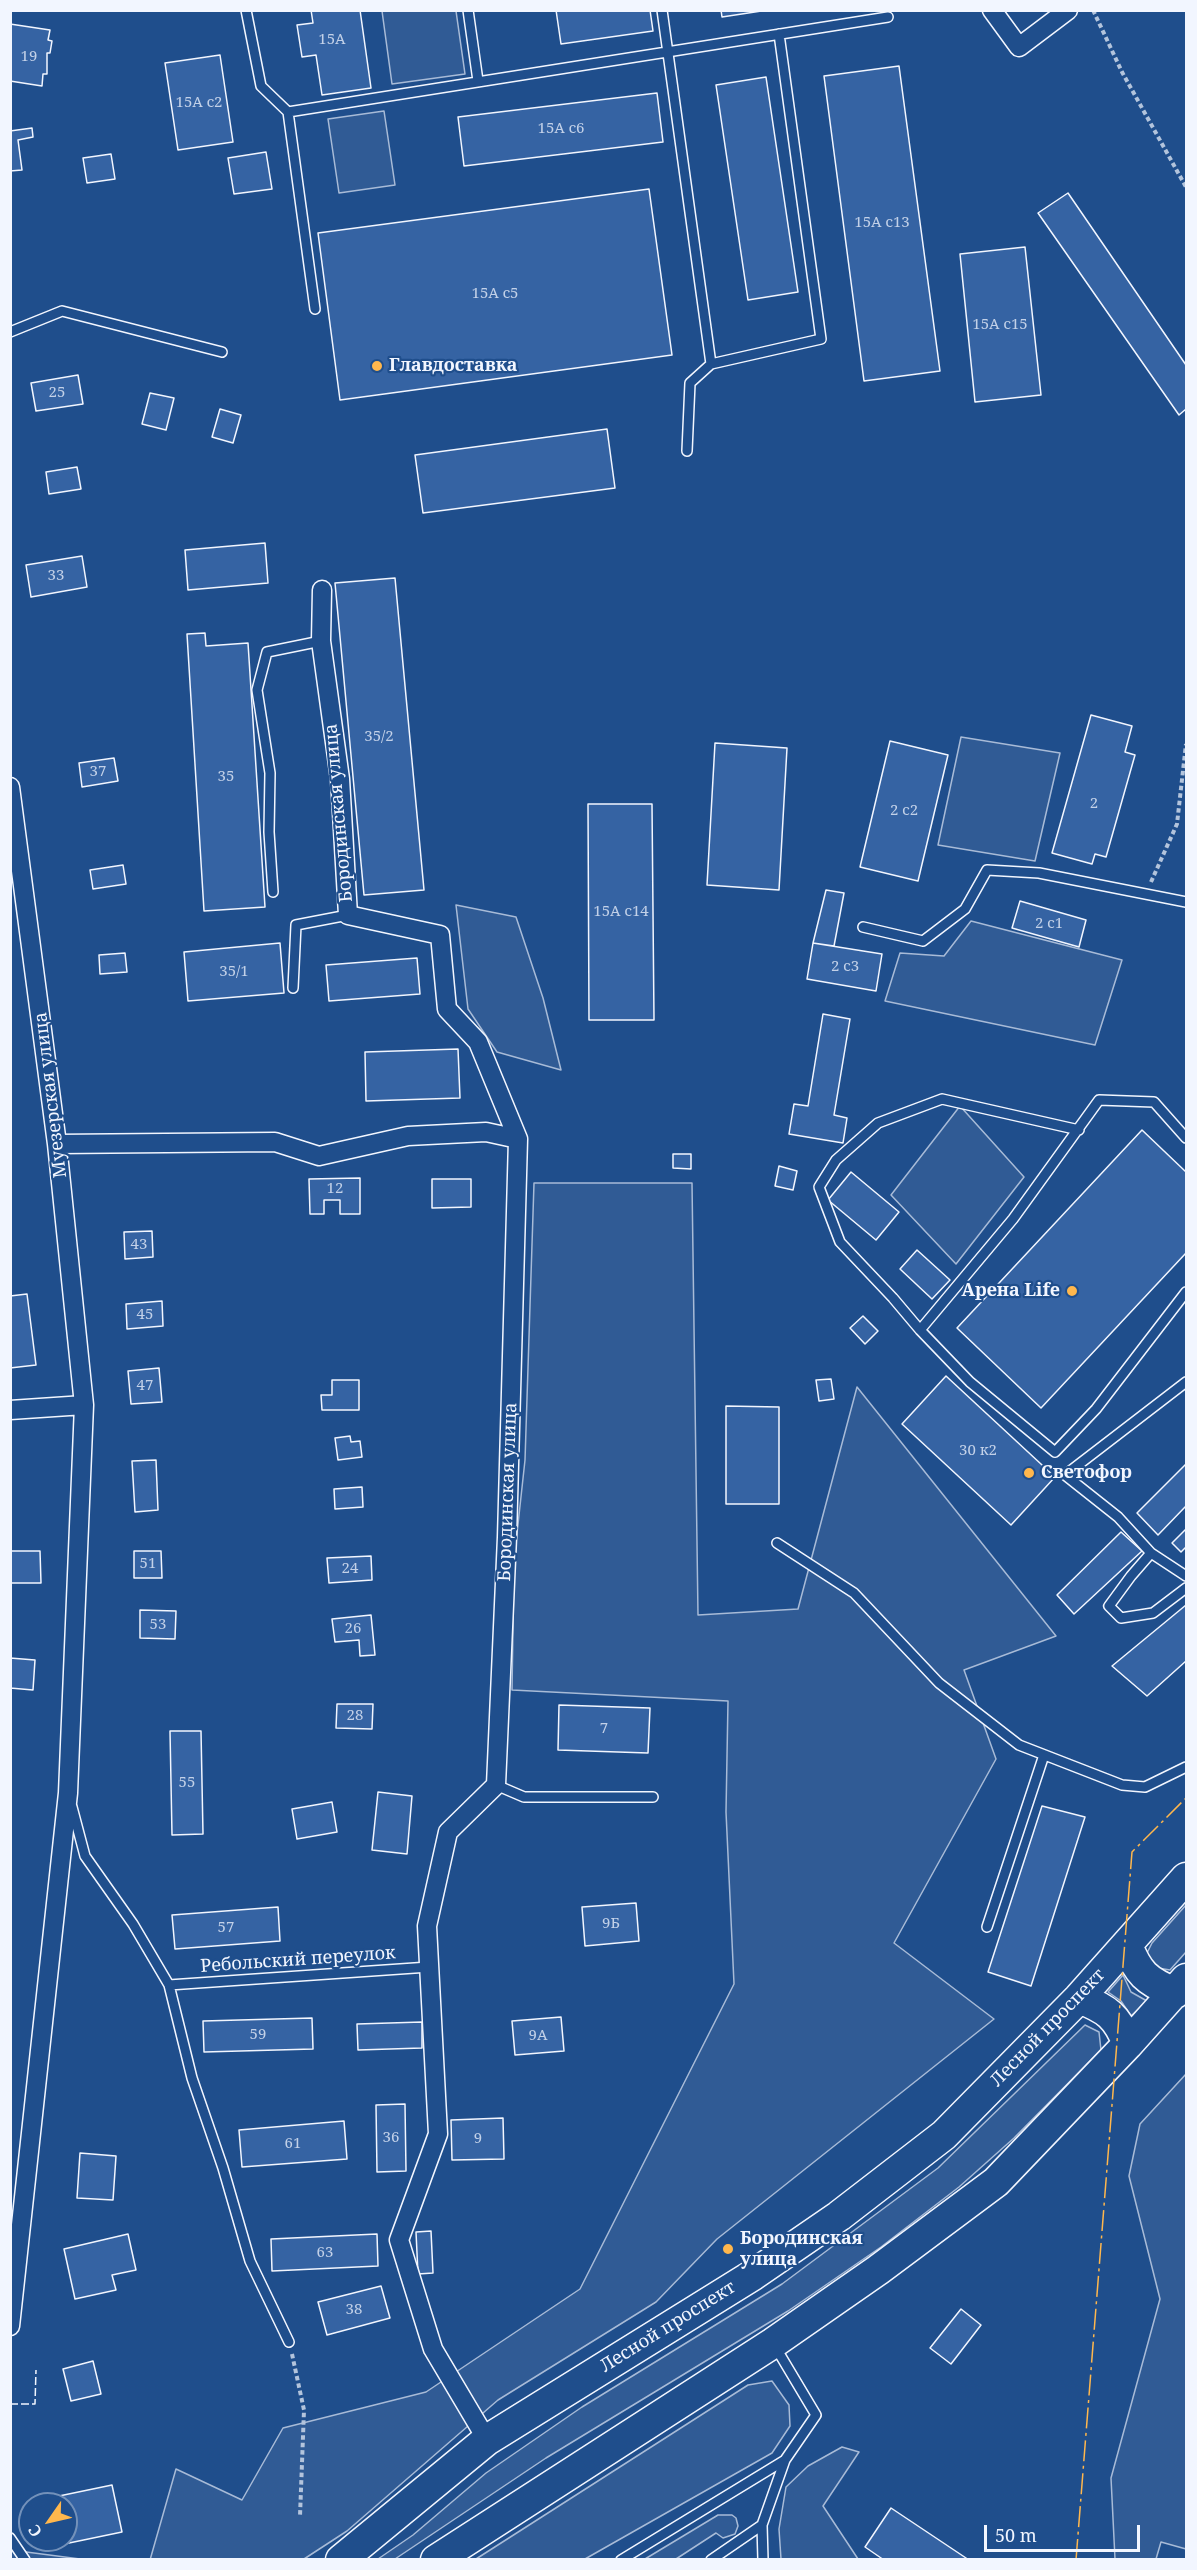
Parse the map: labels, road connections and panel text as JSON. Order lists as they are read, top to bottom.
{
  "streets": {
    "main road": ["Лесной проспект"],
    "street": ["Бородинская улица", "Муезерская улица"],
    "lane": ["Ребольский переулок"]
  },
  "places": [
    "Главдоставка",
    "Арена Life",
    "Светофор",
    "Бородинская улица"
  ],
  "house_numbers": [
    "15А",
    "19",
    "15А с2",
    "15А с6",
    "15А с13",
    "15А с5",
    "15А с15",
    "25",
    "33",
    "35/2",
    "37",
    "35",
    "2",
    "2 с2",
    "15А с14",
    "2 с1",
    "2 с3",
    "35/1",
    "12",
    "43",
    "45",
    "47",
    "30 к2",
    "51",
    "24",
    "53",
    "26",
    "28",
    "7",
    "55",
    "9Б",
    "57",
    "59",
    "9А",
    "36",
    "9",
    "61",
    "63",
    "38"
  ],
  "scale_bar": "50 m",
  "north": "bottom left"
}
